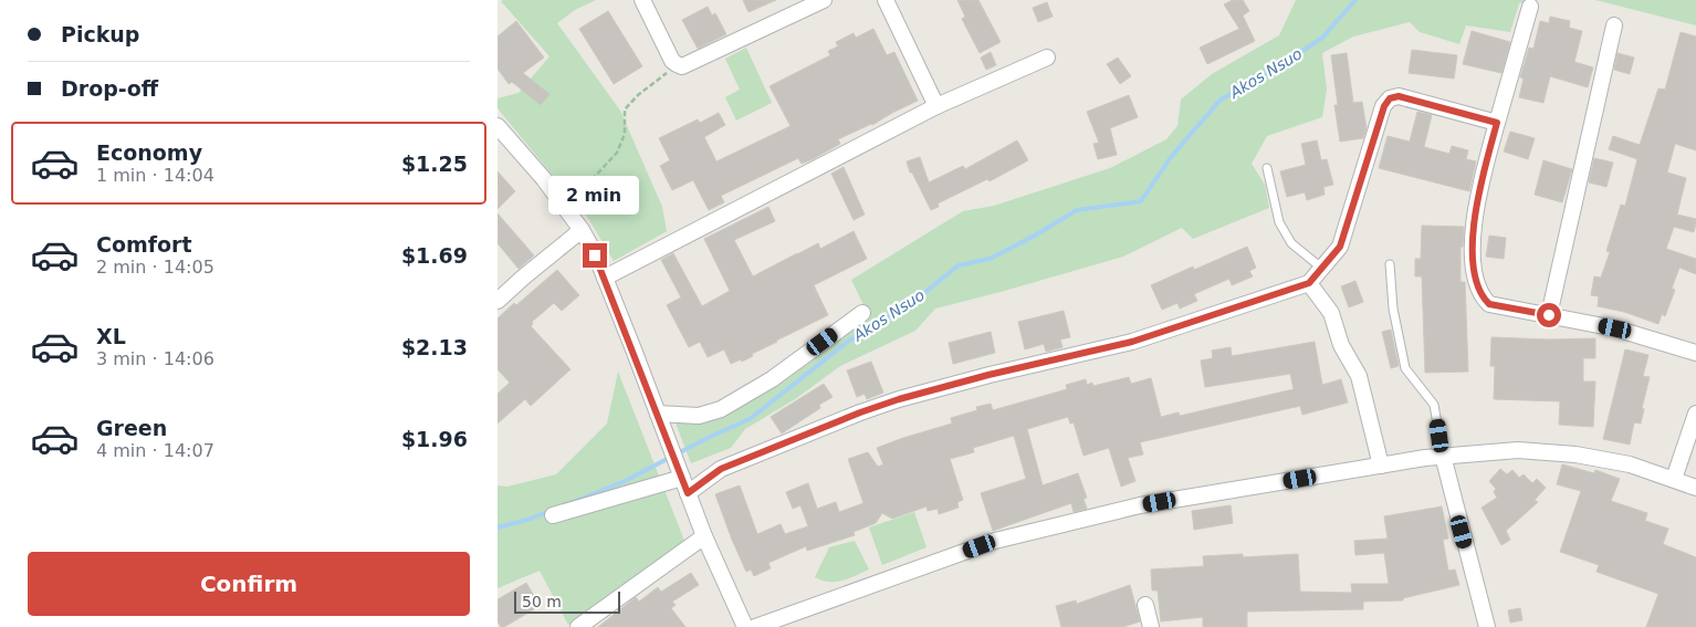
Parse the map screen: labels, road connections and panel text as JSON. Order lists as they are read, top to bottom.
{
  "water": ["Akos Nsuo"],
  "scale_bar": "50 m",
  "page": {
    "banner": ["Pickup", "Drop-off"],
    "list": [
      {
        "name": "Economy",
        "note": "1 min · 14:04",
        "value": "$1.25"
      },
      {
        "name": "Comfort",
        "note": "2 min · 14:05",
        "value": "$1.69"
      },
      {
        "name": "XL",
        "note": "3 min · 14:06",
        "value": "$2.13"
      },
      {
        "name": "Green",
        "note": "4 min · 14:07",
        "value": "$1.96"
      }
    ],
    "bubble": "2 min",
    "buttons": "Confirm",
    "scale": "50 m"
  }
}
